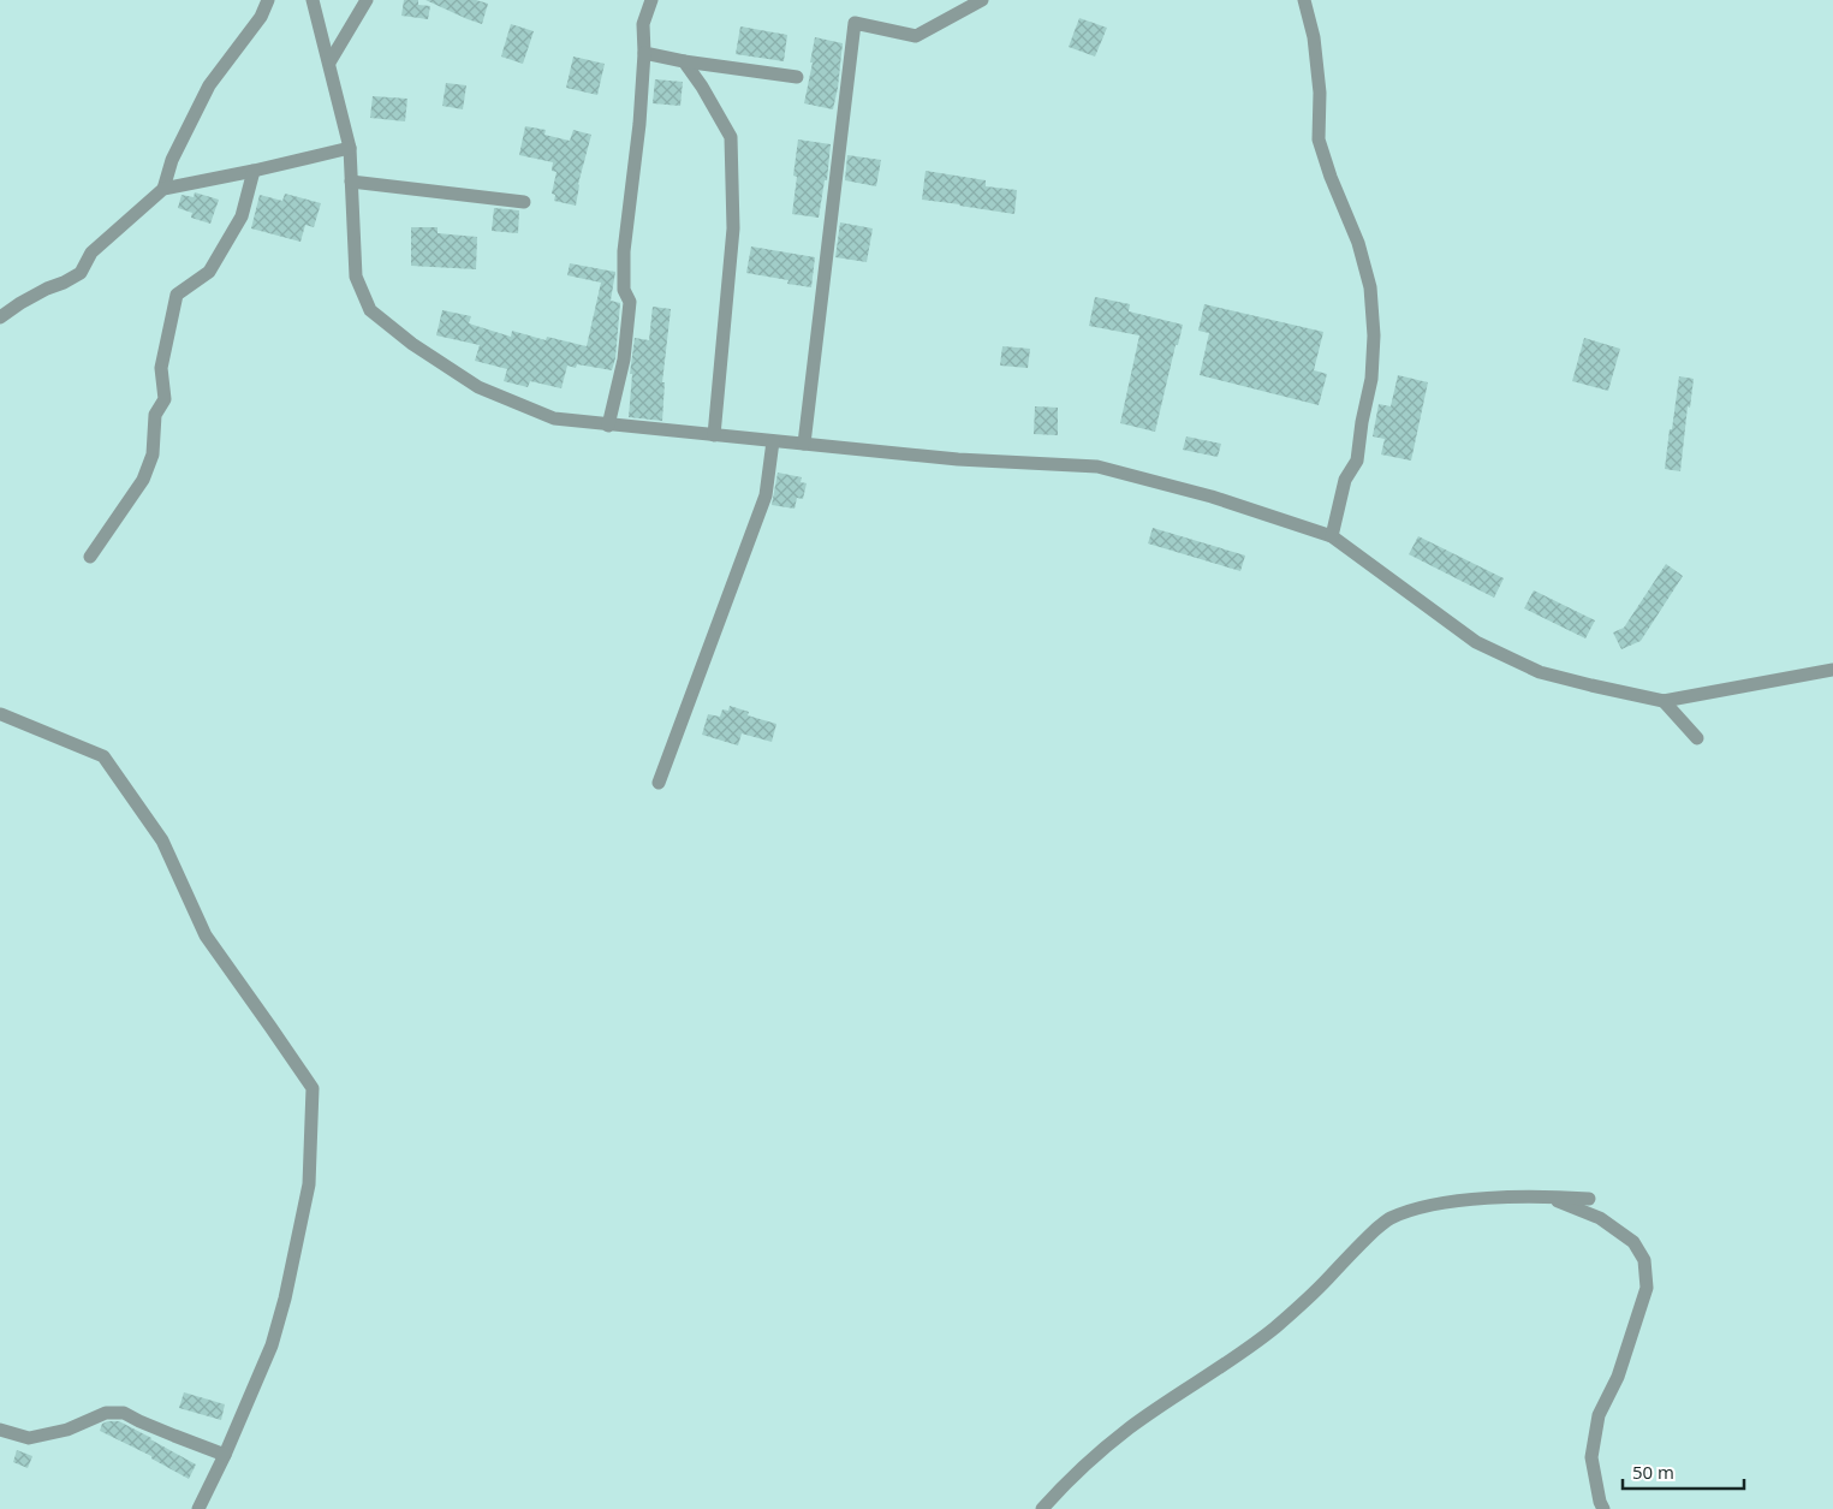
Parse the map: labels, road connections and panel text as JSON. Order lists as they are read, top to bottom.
{
  "scale_bar": "50 m"
}
